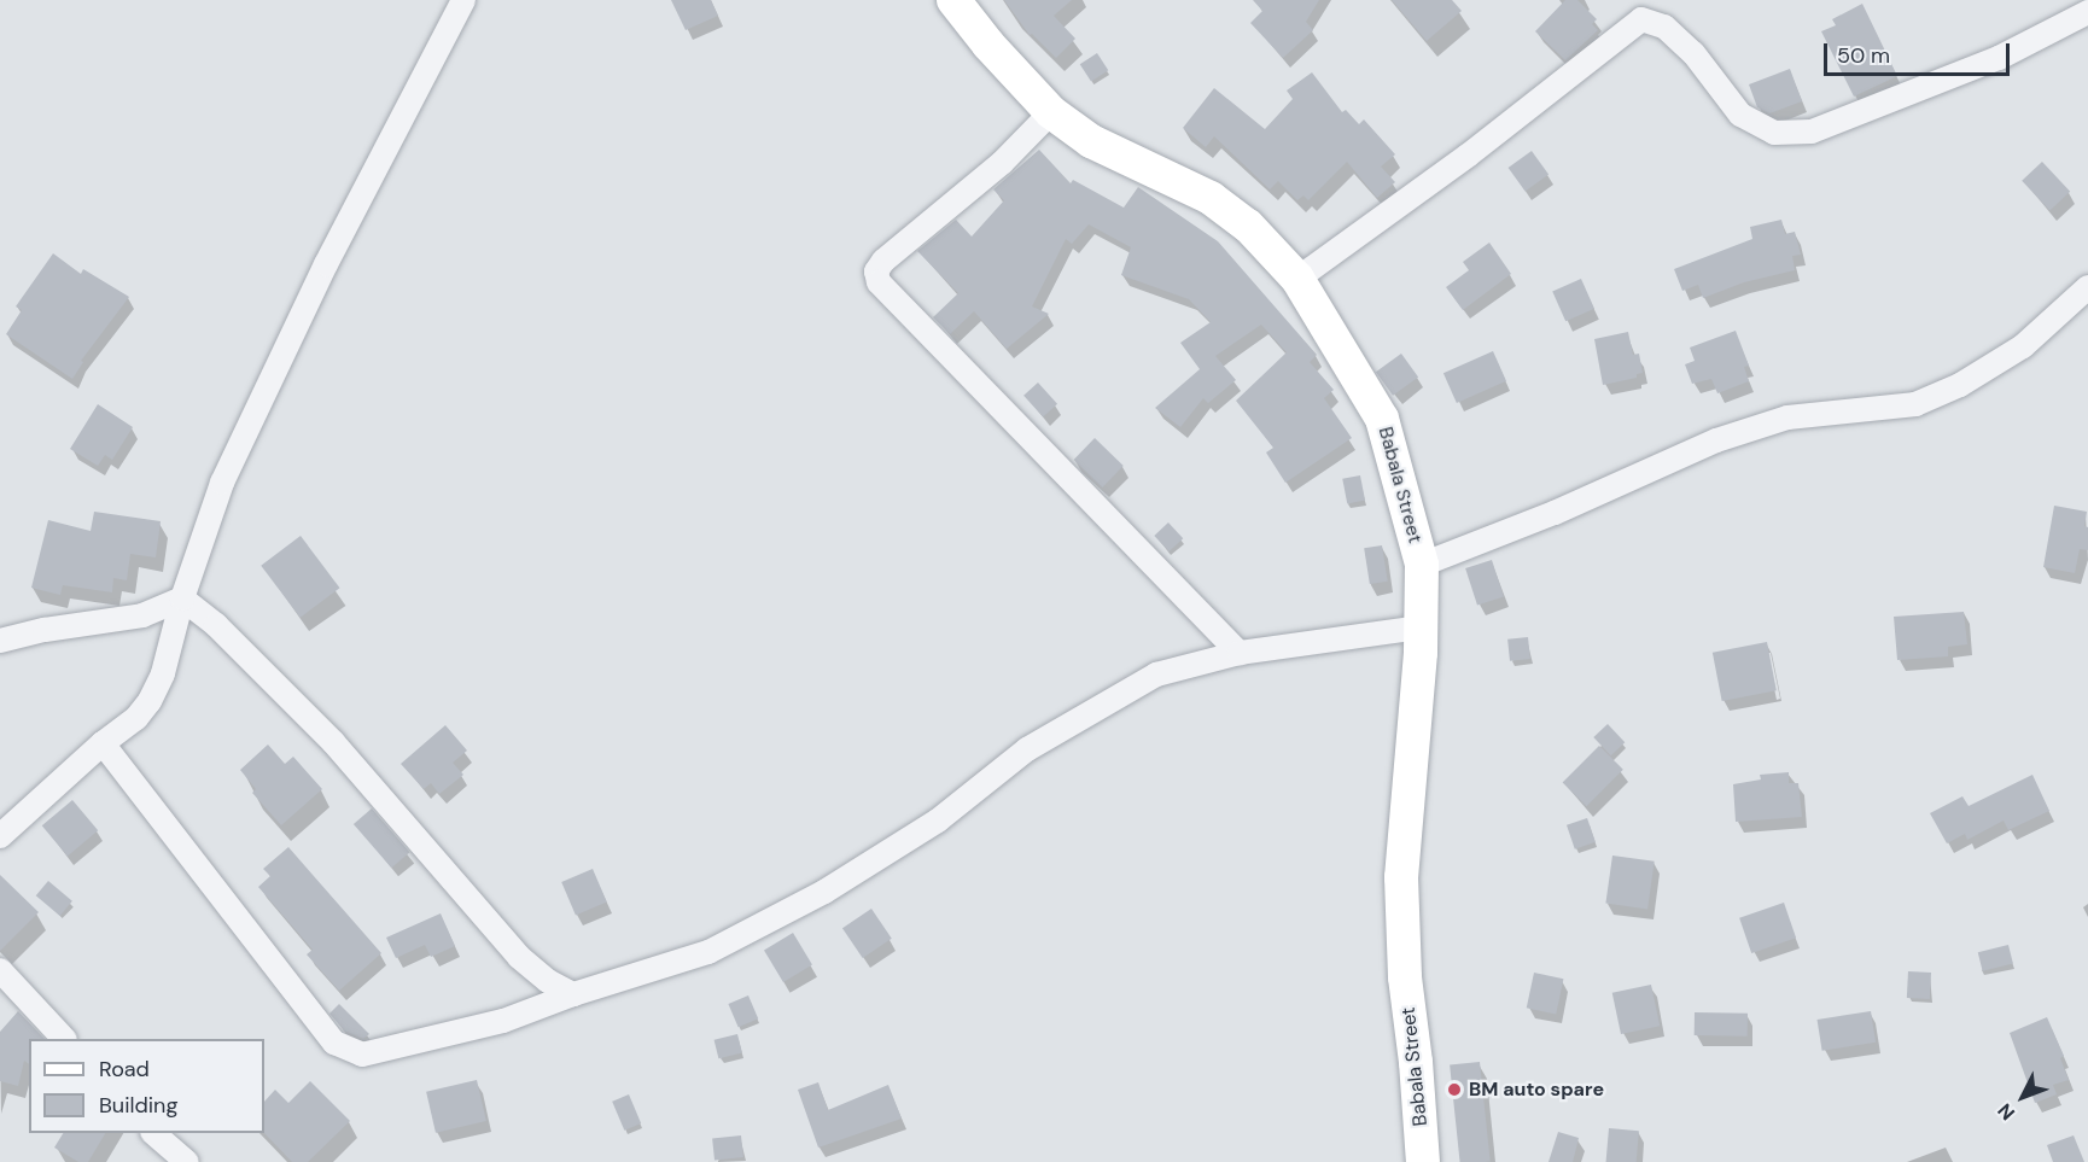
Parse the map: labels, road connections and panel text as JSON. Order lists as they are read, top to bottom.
{
  "streets": {
    "street": ["Babala Street"]
  },
  "places": ["BM auto spare"],
  "legend": ["Road", "Building"],
  "scale_bar": "50 m",
  "north": "bottom left"
}
